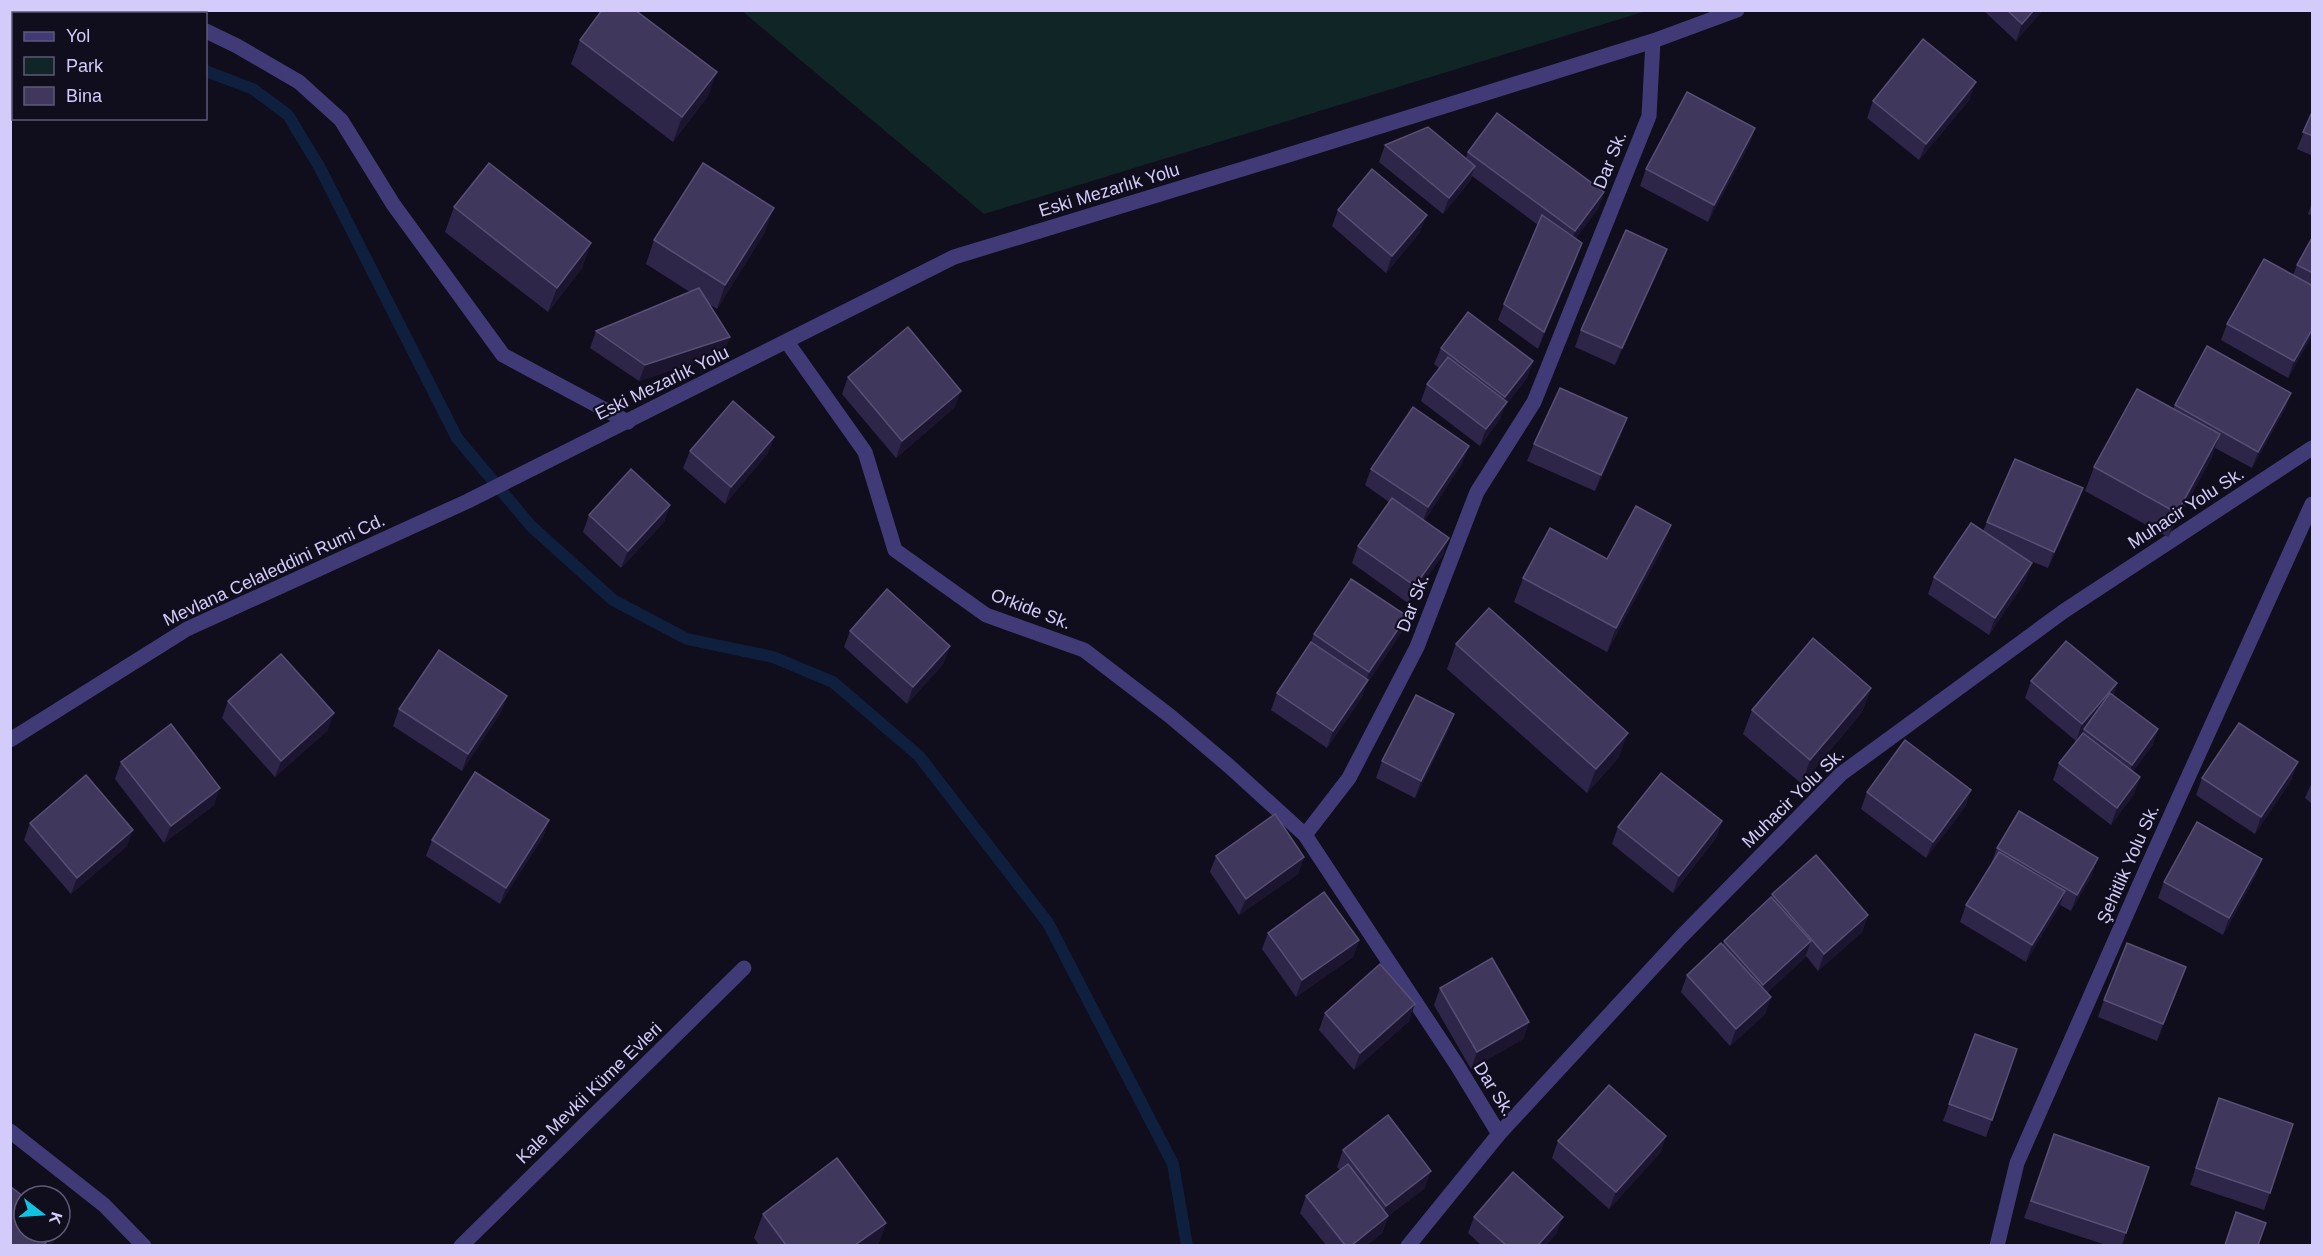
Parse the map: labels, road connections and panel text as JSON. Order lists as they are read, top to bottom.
{
  "streets": {
    "street": [
      "Dar Sk.",
      "Eski Mezarlık Yolu",
      "Muhacir Yolu Sk.",
      "Mevlana Celaleddini Rumi Cd.",
      "Orkide Sk.",
      "Şehitlik Yolu Sk.",
      "Kale Mevkii Küme Evleri"
    ]
  },
  "crossings": [
    ["Dar Sk.", "Eski Mezarlık Yolu"],
    ["Dar Sk.", "Muhacir Yolu Sk."],
    ["Dar Sk.", "Orkide Sk."],
    ["Eski Mezarlık Yolu", "Mevlana Celaleddini Rumi Cd."],
    ["Eski Mezarlık Yolu", "Orkide Sk."]
  ],
  "legend": ["Yol", "Park", "Bina"],
  "north": "right"
}
